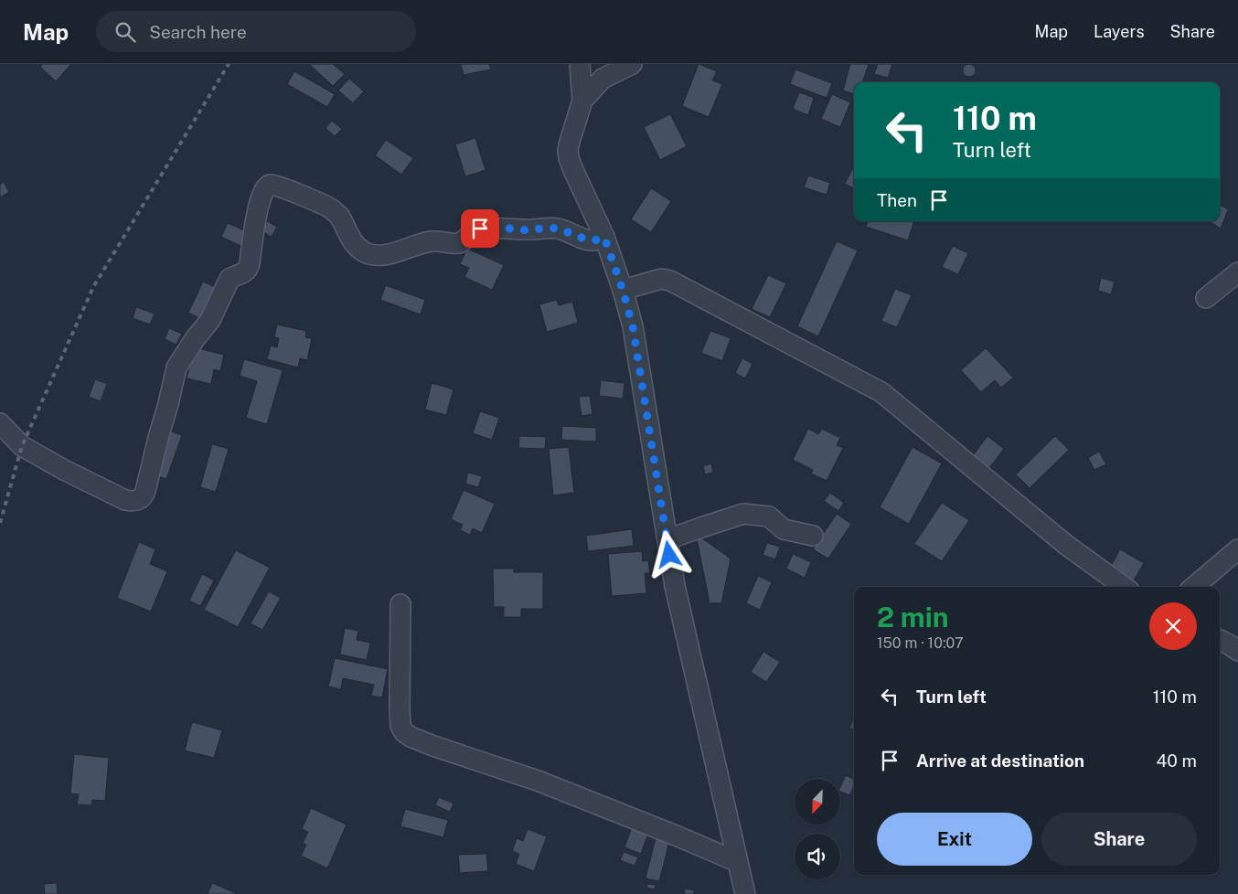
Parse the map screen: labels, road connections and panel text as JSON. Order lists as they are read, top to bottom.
{
  "north": "bottom left",
  "page": {
    "header": "Map",
    "search": "Search here",
    "nav": ["Map", "Layers", "Share"],
    "turn": ["110 m", "Turn left"],
    "then": "Then",
    "heading": ["2 min", "150 m · 10:07"],
    "list": [
      {
        "name": "Turn left",
        "value": "110 m"
      },
      {
        "name": "Arrive at destination",
        "value": "40 m"
      }
    ],
    "buttons": ["Exit", "Share"]
  }
}
